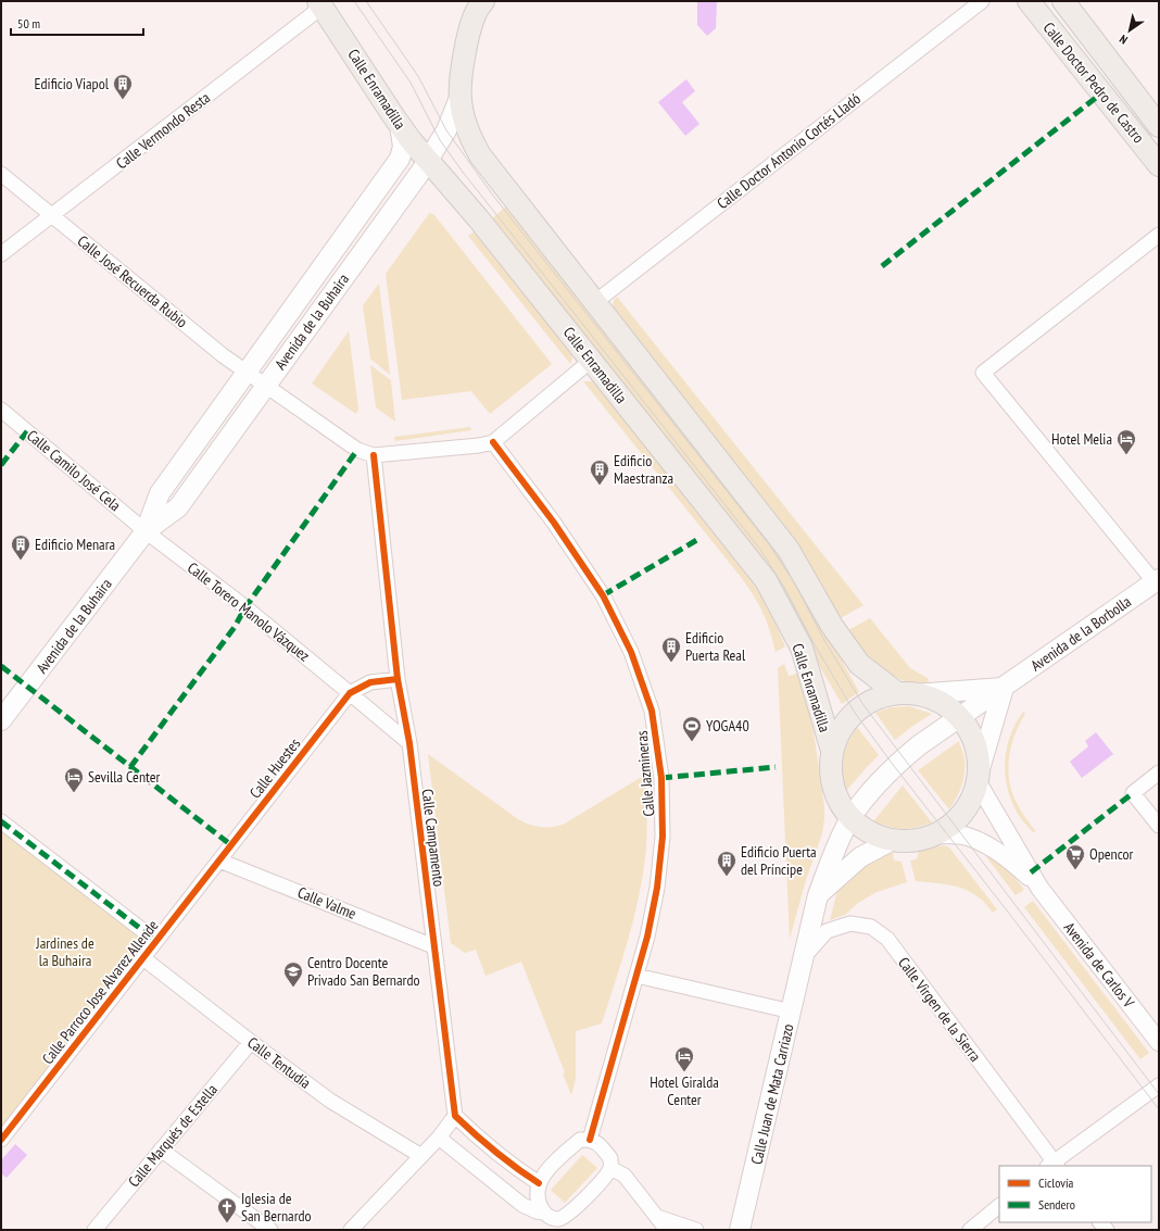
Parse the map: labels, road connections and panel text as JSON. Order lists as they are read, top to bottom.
{
  "streets": {
    "main road": [
      "Calle Doctor Pedro de Castro",
      "Calle Enramadilla",
      "Avenida de la Buhaira",
      "Avenida de la Borbolla",
      "Calle Juan de Mata Carriazo"
    ],
    "street": [
      "Calle Vermondo Resta",
      "Calle Doctor Antonio Cortés Lladó",
      "Calle José Recuerda Rubio",
      "Calle Camilo José Cela",
      "Calle Torero Manolo Vázquez",
      "Calle Huestes",
      "Calle Jazmineras",
      "Calle Campamento",
      "Calle Valme",
      "Avenida de Carlos V",
      "Calle Parroco Jose Alvarez Allende",
      "Calle Virgen de la Sierra",
      "Calle Tentudía",
      "Calle Marqués de Estella"
    ]
  },
  "crossings": [
    ["Calle Enramadilla", "Calle Vermondo Resta"],
    ["Calle Enramadilla", "Avenida de la Buhaira"],
    ["Calle Vermondo Resta", "Calle José Recuerda Rubio"],
    ["Calle José Recuerda Rubio", "Avenida de la Buhaira"],
    ["Calle José Recuerda Rubio", "Calle Campamento"],
    ["Avenida de la Buhaira", "Calle Camilo José Cela"],
    ["Avenida de la Buhaira", "Calle Torero Manolo Vázquez"],
    ["Calle Camilo José Cela", "Calle Torero Manolo Vázquez"],
    ["Calle Torero Manolo Vázquez", "Calle Huestes"],
    ["Calle Torero Manolo Vázquez", "Calle Campamento"],
    ["Avenida de la Borbolla", "Calle Juan de Mata Carriazo"],
    ["Calle Huestes", "Calle Valme"],
    ["Calle Huestes", "Calle Parroco Jose Alvarez Allende"],
    ["Calle Campamento", "Calle Valme"],
    ["Calle Valme", "Calle Parroco Jose Alvarez Allende"],
    ["Calle Parroco Jose Alvarez Allende", "Calle Tentudía"],
    ["Calle Virgen de la Sierra", "Calle Juan de Mata Carriazo"],
    ["Calle Tentudía", "Calle Marqués de Estella"]
  ],
  "parks": ["Jardines de la Buhaira"],
  "places": {
    "building": [
      "Edificio Viapol",
      "Edificio Maestranza",
      "Edificio Menara",
      "Edificio Puerta Real",
      "Edificio Puerta del Príncipe"
    ],
    "hotel": ["Hotel Melia", "Sevilla Center", "Hotel Giralda Center"],
    "sports": ["YOGA40"],
    "supermarket": ["Opencor"],
    "school or university": ["Centro Docente Privado San Bernardo"],
    "church": ["Iglesia de San Bernardo"]
  },
  "legend": ["Ciclovía", "Sendero"],
  "scale_bar": "50 m",
  "north": "bottom left"
}
